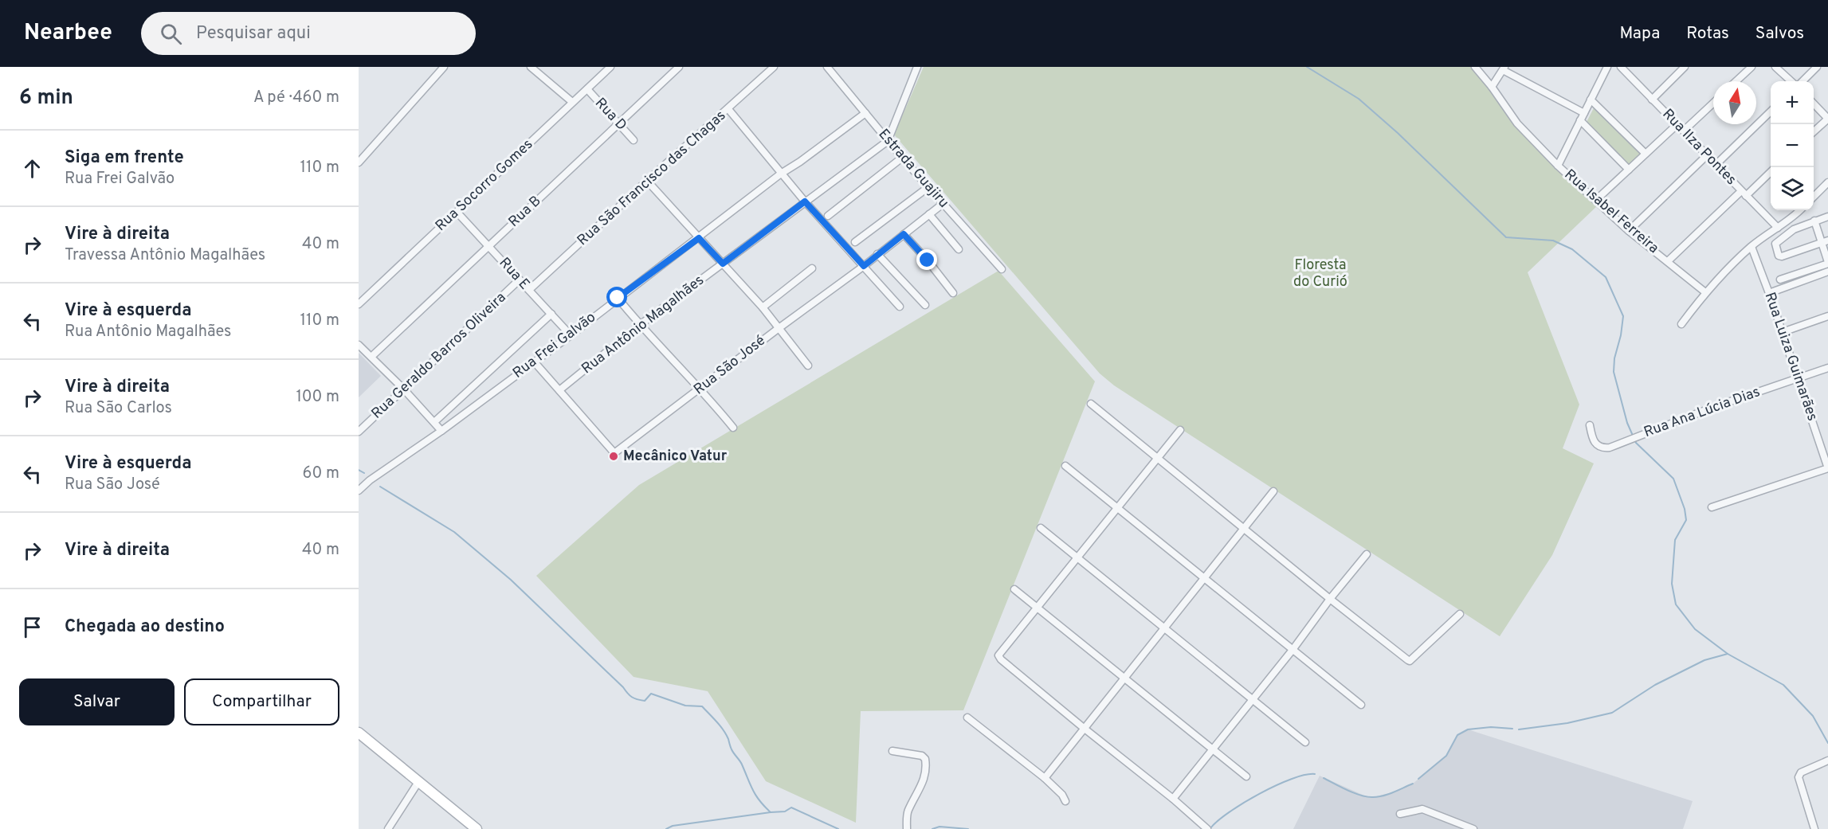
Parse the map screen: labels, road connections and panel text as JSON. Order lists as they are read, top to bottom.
{
  "streets": {
    "street": [
      "Rua D",
      "Rua Ilza Pontes",
      "Estrada Guajiru",
      "Rua São Francisco das Chagas",
      "Rua Socorro Gomes",
      "Rua B",
      "Rua Isabel Ferreira",
      "Rua E",
      "Rua Antônio Magalhães",
      "Rua Frei Galvão",
      "Rua Geraldo Barros Oliveira",
      "Rua Luiza Guimarães",
      "Rua São José",
      "Rua Ana Lúcia Dias"
    ]
  },
  "crossings": [
    ["Rua D", "Rua Socorro Gomes"],
    ["Rua D", "Rua B"],
    ["Estrada Guajiru", "Rua Antônio Magalhães"],
    ["Estrada Guajiru", "Rua Frei Galvão"],
    ["Estrada Guajiru", "Rua São José"],
    ["Rua São Francisco das Chagas", "Rua E"],
    ["Rua Socorro Gomes", "Rua E"],
    ["Rua B", "Rua E"],
    ["Rua E", "Rua Frei Galvão"],
    ["Rua E", "Rua Geraldo Barros Oliveira"],
    ["Rua Antônio Magalhães", "Rua São José"],
    ["Rua Frei Galvão", "Rua São José"],
    ["Rua Luiza Guimarães", "Rua Ana Lúcia Dias"]
  ],
  "parks": ["Floresta do Curió"],
  "places": ["Mecânico Vatur"],
  "north": "top",
  "page": {
    "header": "Nearbee",
    "search": "Pesquisar aqui",
    "nav": ["Mapa", "Rotas", "Salvos"],
    "heading": ["6 min", "A pé · 460 m"],
    "map_buttons": ["+", "−"],
    "list": [
      ["Siga em frente", "Rua Frei Galvão", "110 m"],
      ["Vire à direita", "Travessa Antônio Magalhães", "40 m"],
      ["Vire à esquerda", "Rua Antônio Magalhães", "110 m"],
      ["Vire à direita", "Rua São Carlos", "100 m"],
      ["Vire à esquerda", "Rua São José", "60 m"],
      ["Vire à direita", "40 m"],
      "Chegada ao destino"
    ],
    "buttons": ["Salvar", "Compartilhar"]
  }
}
